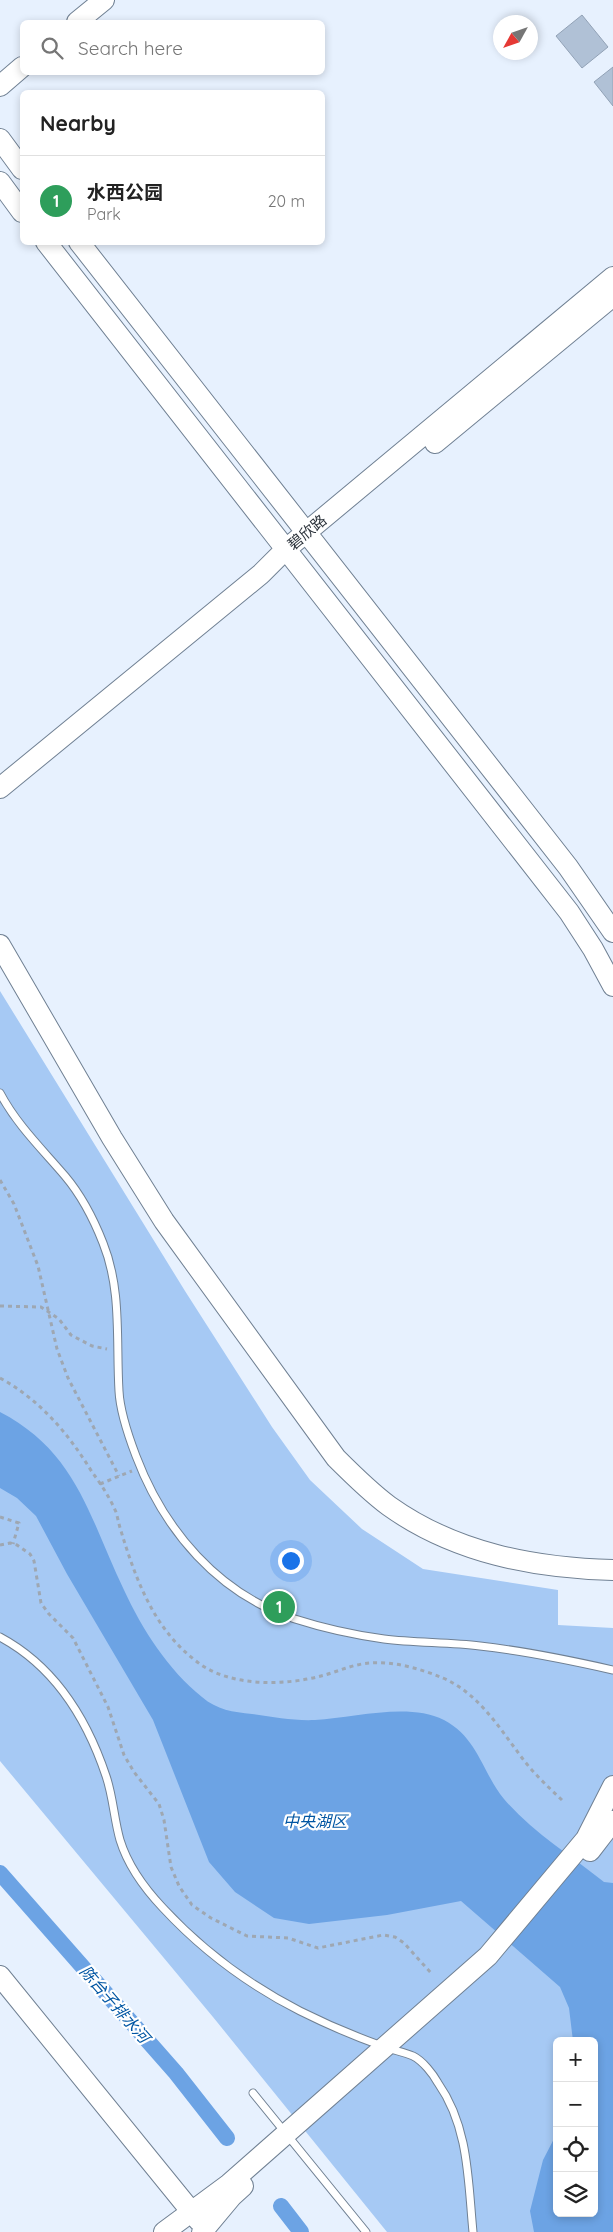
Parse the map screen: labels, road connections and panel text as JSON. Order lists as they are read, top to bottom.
{
  "streets": {
    "street": ["碧欣路"]
  },
  "water": ["中央湖区", "陈台子排水河"],
  "north": "bottom left",
  "page": {
    "search": "Search here",
    "heading": "Nearby",
    "list": [
      {
        "mark": "1",
        "name": "水西公园",
        "note": "Park",
        "value": "20 m"
      }
    ],
    "pins": "1",
    "map_buttons": ["+", "−"]
  }
}
